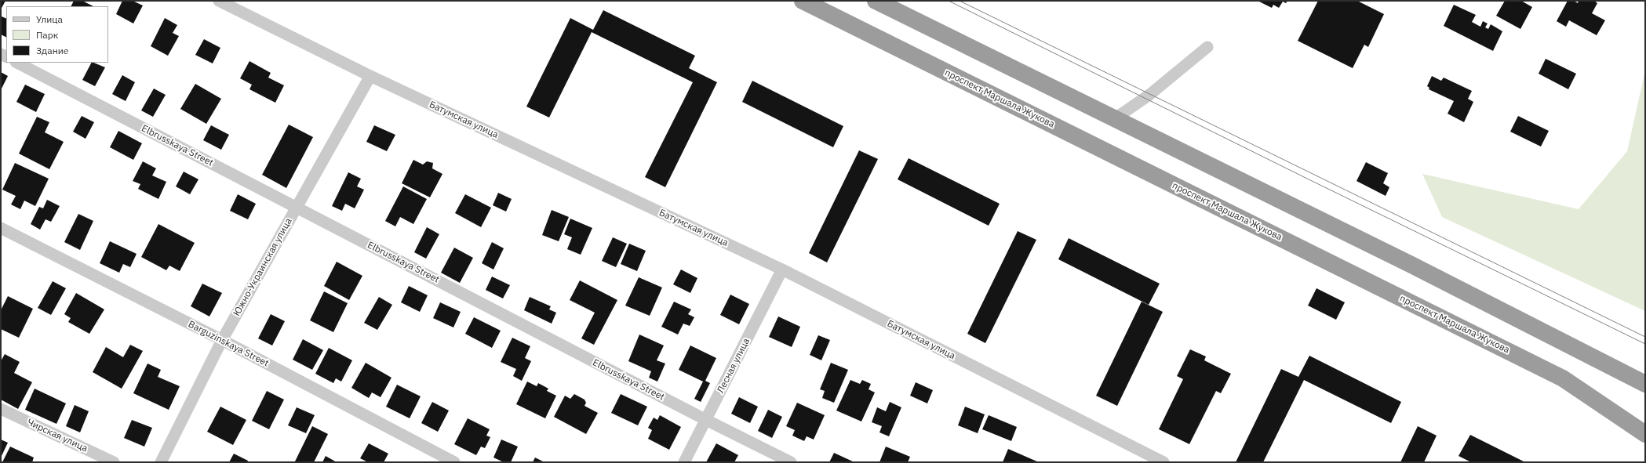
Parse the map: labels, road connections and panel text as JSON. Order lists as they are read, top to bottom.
{
  "streets": {
    "highway": ["проспект Маршала Жукова"],
    "street": [
      "Батумская улица",
      "Elbrusskaya Street",
      "Южно-Украинская улица",
      "Barguzinskaya Street",
      "Лесная улица",
      "Чирская улица"
    ]
  },
  "crossings": [
    ["Батумская улица", "Южно-Украинская улица"],
    ["Батумская улица", "Лесная улица"],
    ["Elbrusskaya Street", "Южно-Украинская улица"],
    ["Elbrusskaya Street", "Лесная улица"],
    ["Южно-Украинская улица", "Barguzinskaya Street"]
  ],
  "legend": ["Улица", "Парк", "Здание"]
}
